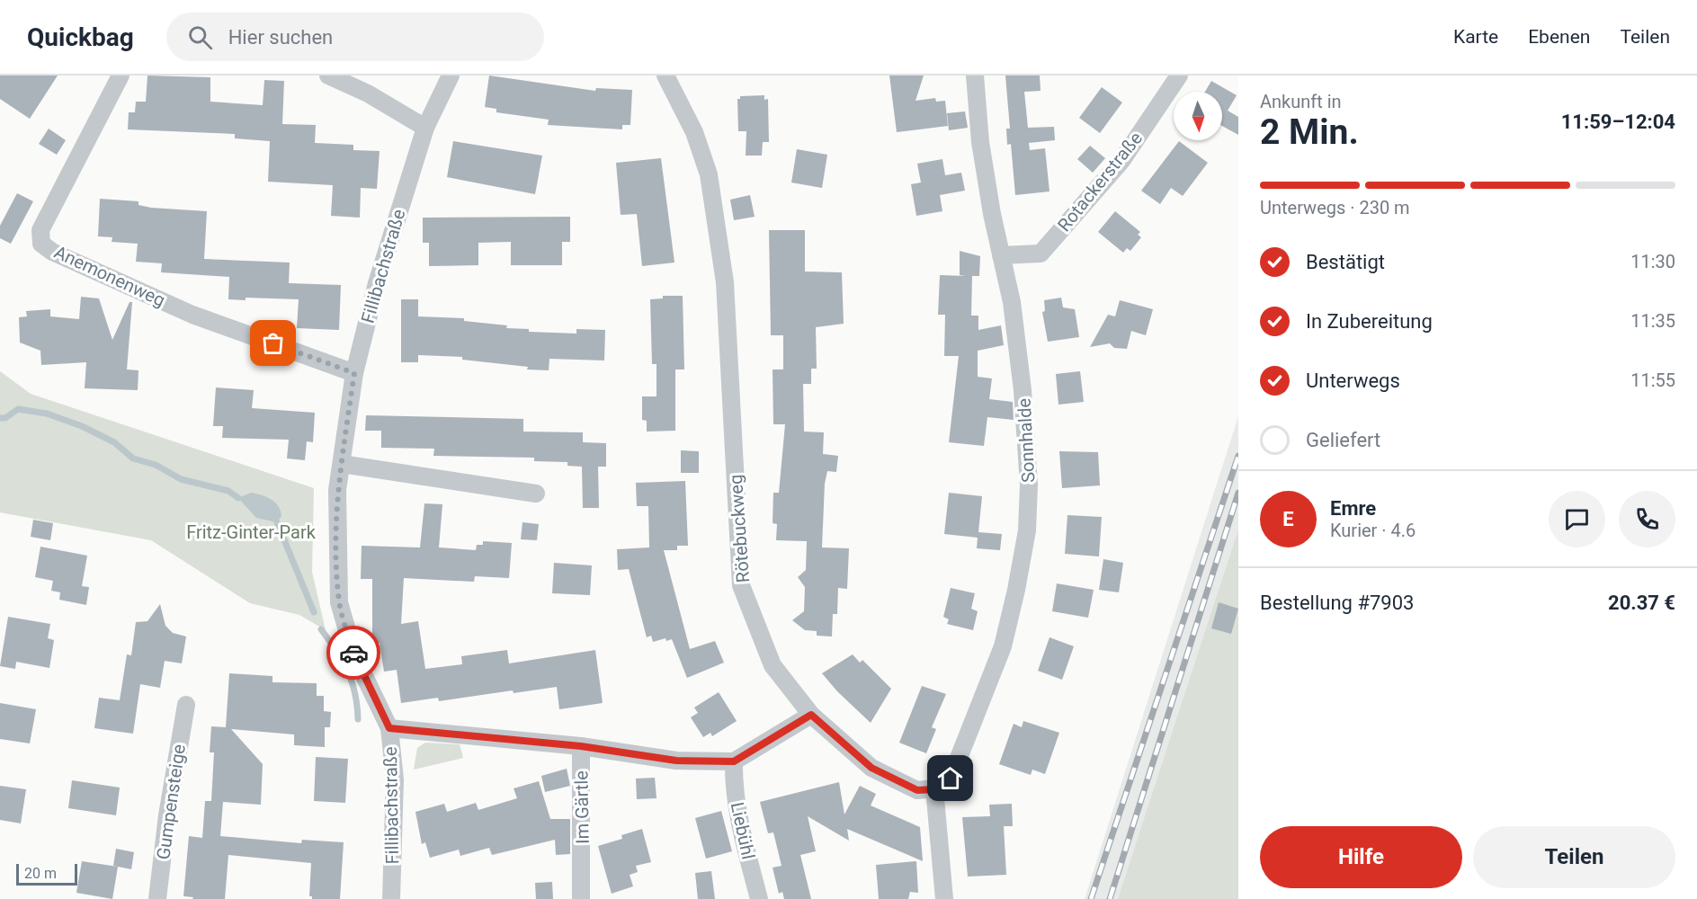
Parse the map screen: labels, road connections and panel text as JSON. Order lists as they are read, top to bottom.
{
  "streets": {
    "street": [
      "Rotackerstraße",
      "Fillibachstraße",
      "Anemonenweg",
      "Sonnhalde",
      "Rötebuckweg",
      "Gumpensteige",
      "Im Gärtle",
      "Liebühl"
    ]
  },
  "crossings": [
    ["Rotackerstraße", "Sonnhalde"],
    ["Fillibachstraße", "Anemonenweg"],
    ["Fillibachstraße", "Im Gärtle"],
    ["Sonnhalde", "Rötebuckweg"]
  ],
  "parks": ["Fritz-Ginter-Park"],
  "scale_bar": "20 m",
  "north": "bottom",
  "page": {
    "header": "Quickbag",
    "search": "Hier suchen",
    "nav": ["Karte", "Ebenen", "Teilen"],
    "heading": ["2 Min.", "Ankunft in", "11:59–12:04"],
    "panel": [
      "Emre",
      "Kurier · 4.6",
      "Bestellung #7903",
      "20.37 €"
    ],
    "bar": "Unterwegs · 230 m",
    "list": [
      ["Bestätigt", "11:30"],
      ["In Zubereitung", "11:35"],
      ["Unterwegs", "11:55"],
      "Geliefert"
    ],
    "round": "E",
    "buttons": ["Hilfe", "Teilen"],
    "scale": "20 m"
  }
}
